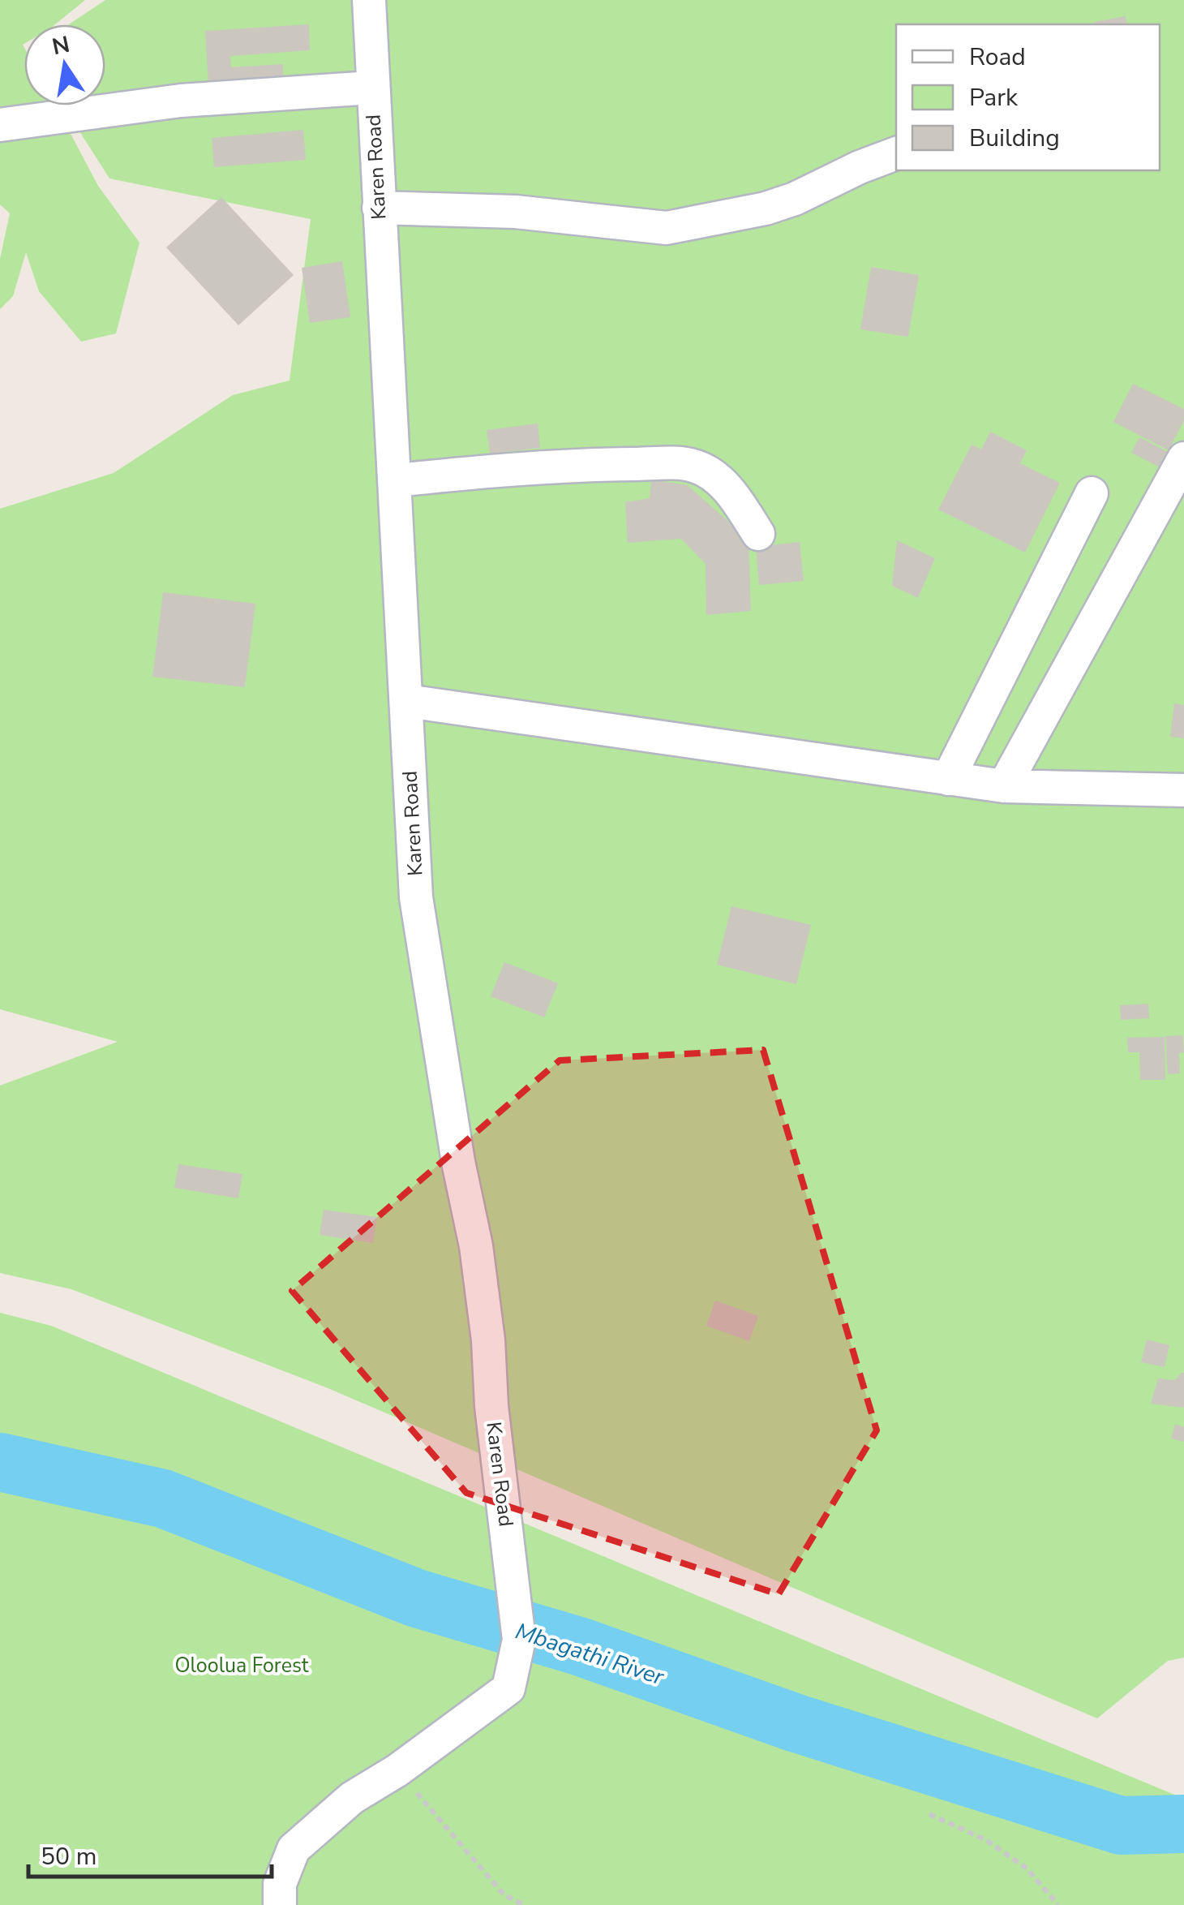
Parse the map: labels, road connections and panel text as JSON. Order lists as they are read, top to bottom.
{
  "streets": {
    "street": ["Karen Road"]
  },
  "water": ["Mbagathi River"],
  "parks": ["Oloolua Forest"],
  "legend": ["Road", "Park", "Building"],
  "scale_bar": "50 m",
  "north": "top"
}
